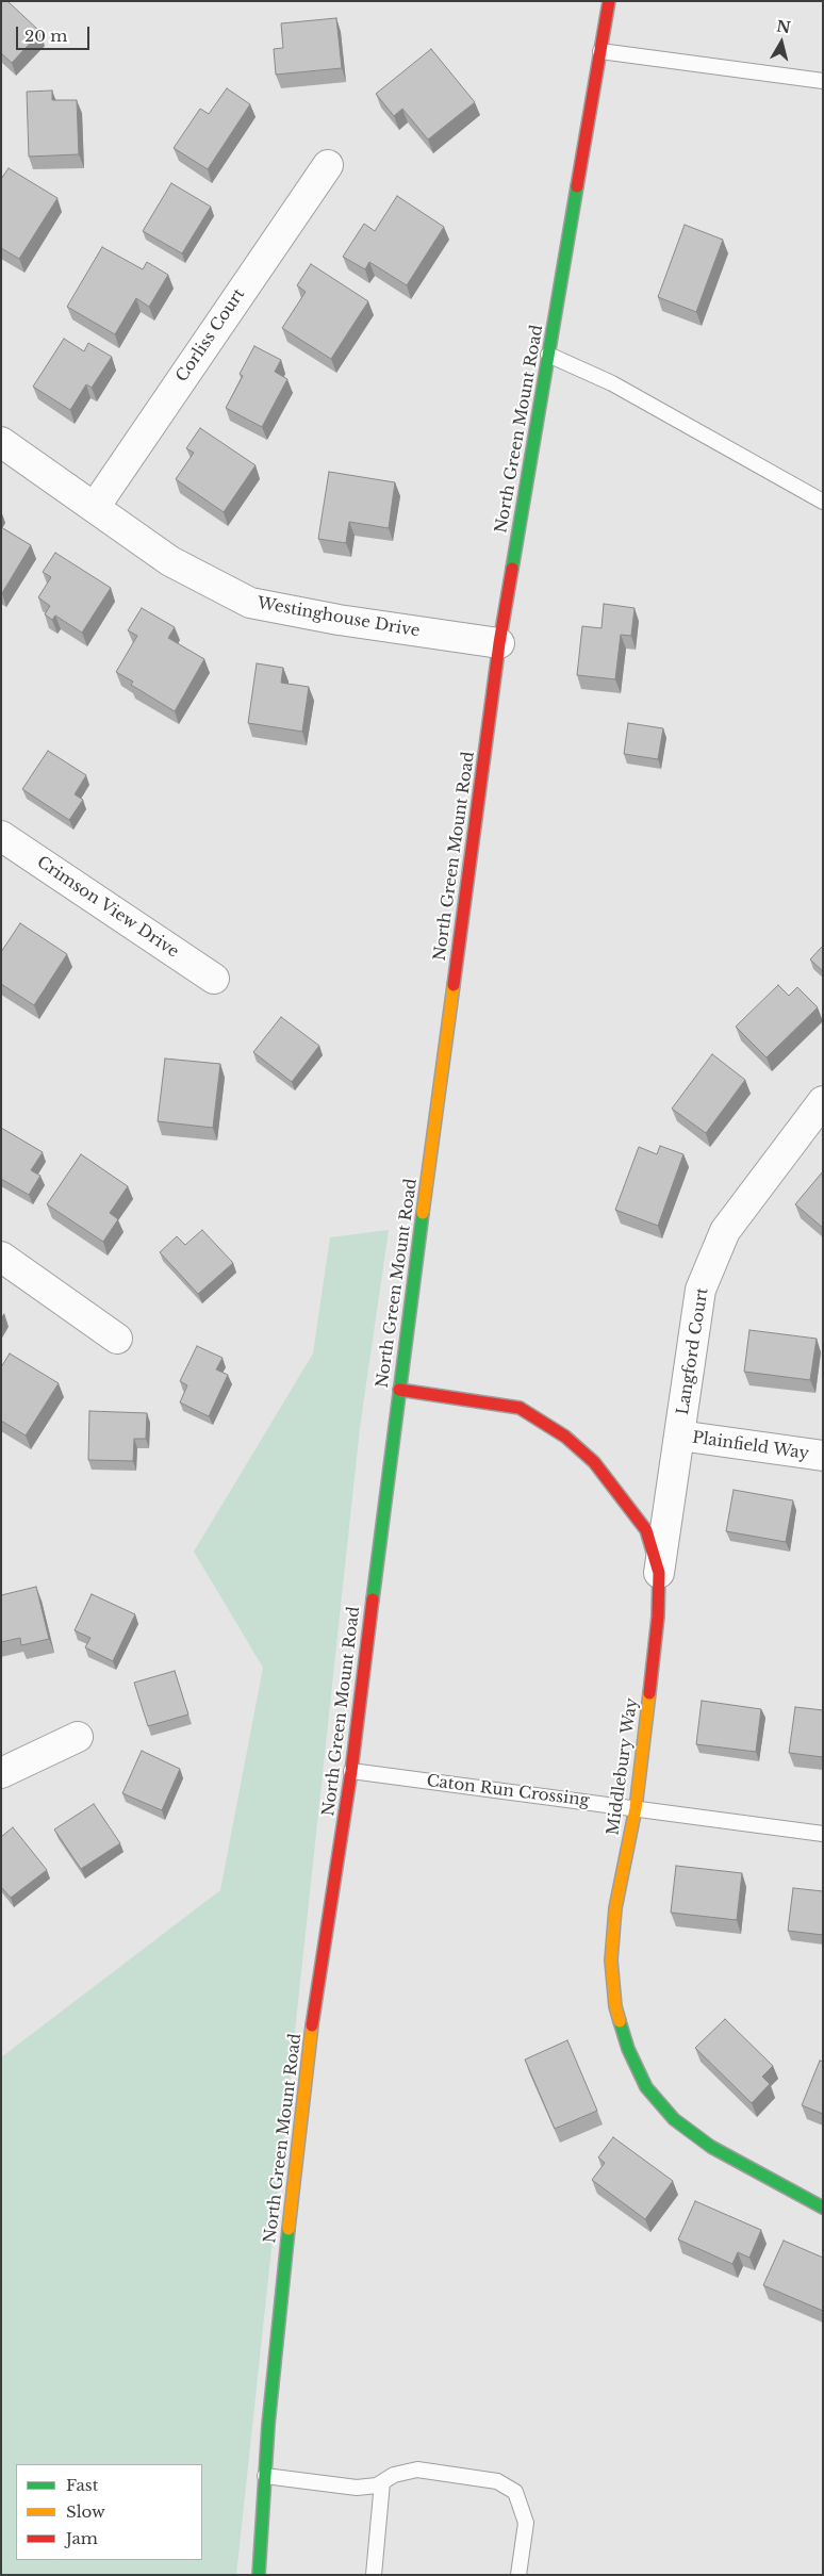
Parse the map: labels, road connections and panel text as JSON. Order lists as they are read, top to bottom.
{
  "streets": {
    "street": [
      "Corliss Court",
      "North Green Mount Road",
      "Westinghouse Drive",
      "Crimson View Drive",
      "Langford Court",
      "Plainfield Way",
      "Middlebury Way"
    ],
    "lane": ["Caton Run Crossing"]
  },
  "crossings": [
    ["Corliss Court", "Westinghouse Drive"],
    ["North Green Mount Road", "Westinghouse Drive"],
    ["North Green Mount Road", "Middlebury Way"],
    ["North Green Mount Road", "Caton Run Crossing"],
    ["Langford Court", "Plainfield Way"],
    ["Langford Court", "Middlebury Way"],
    ["Middlebury Way", "Caton Run Crossing"]
  ],
  "legend": ["Fast", "Slow", "Jam"],
  "scale_bar": "20 m",
  "north": "top"
}
